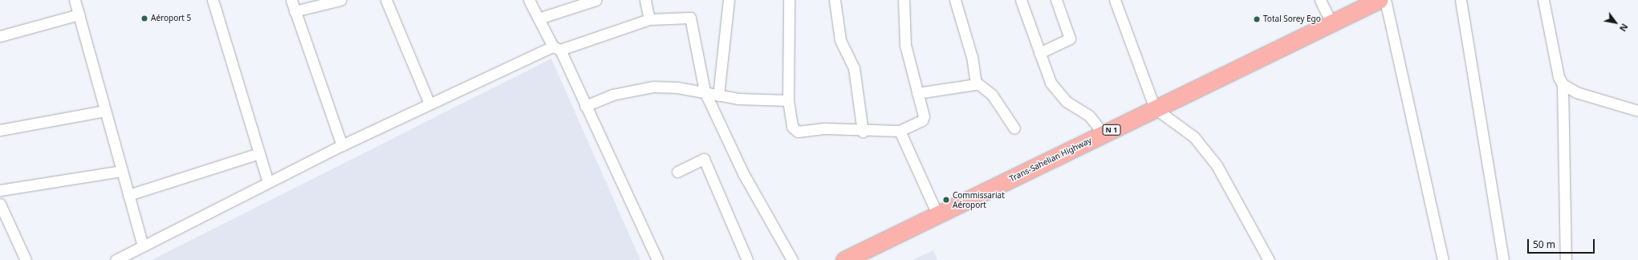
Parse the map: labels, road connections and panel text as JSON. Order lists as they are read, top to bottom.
{
  "streets": {
    "highway": ["N 1", "Trans-Sahelian Highway"]
  },
  "places": ["Aéroport 5", "Total Sorey Ego", "Commissariat Aéroport"],
  "scale_bar": "50 m",
  "north": "bottom right"
}
